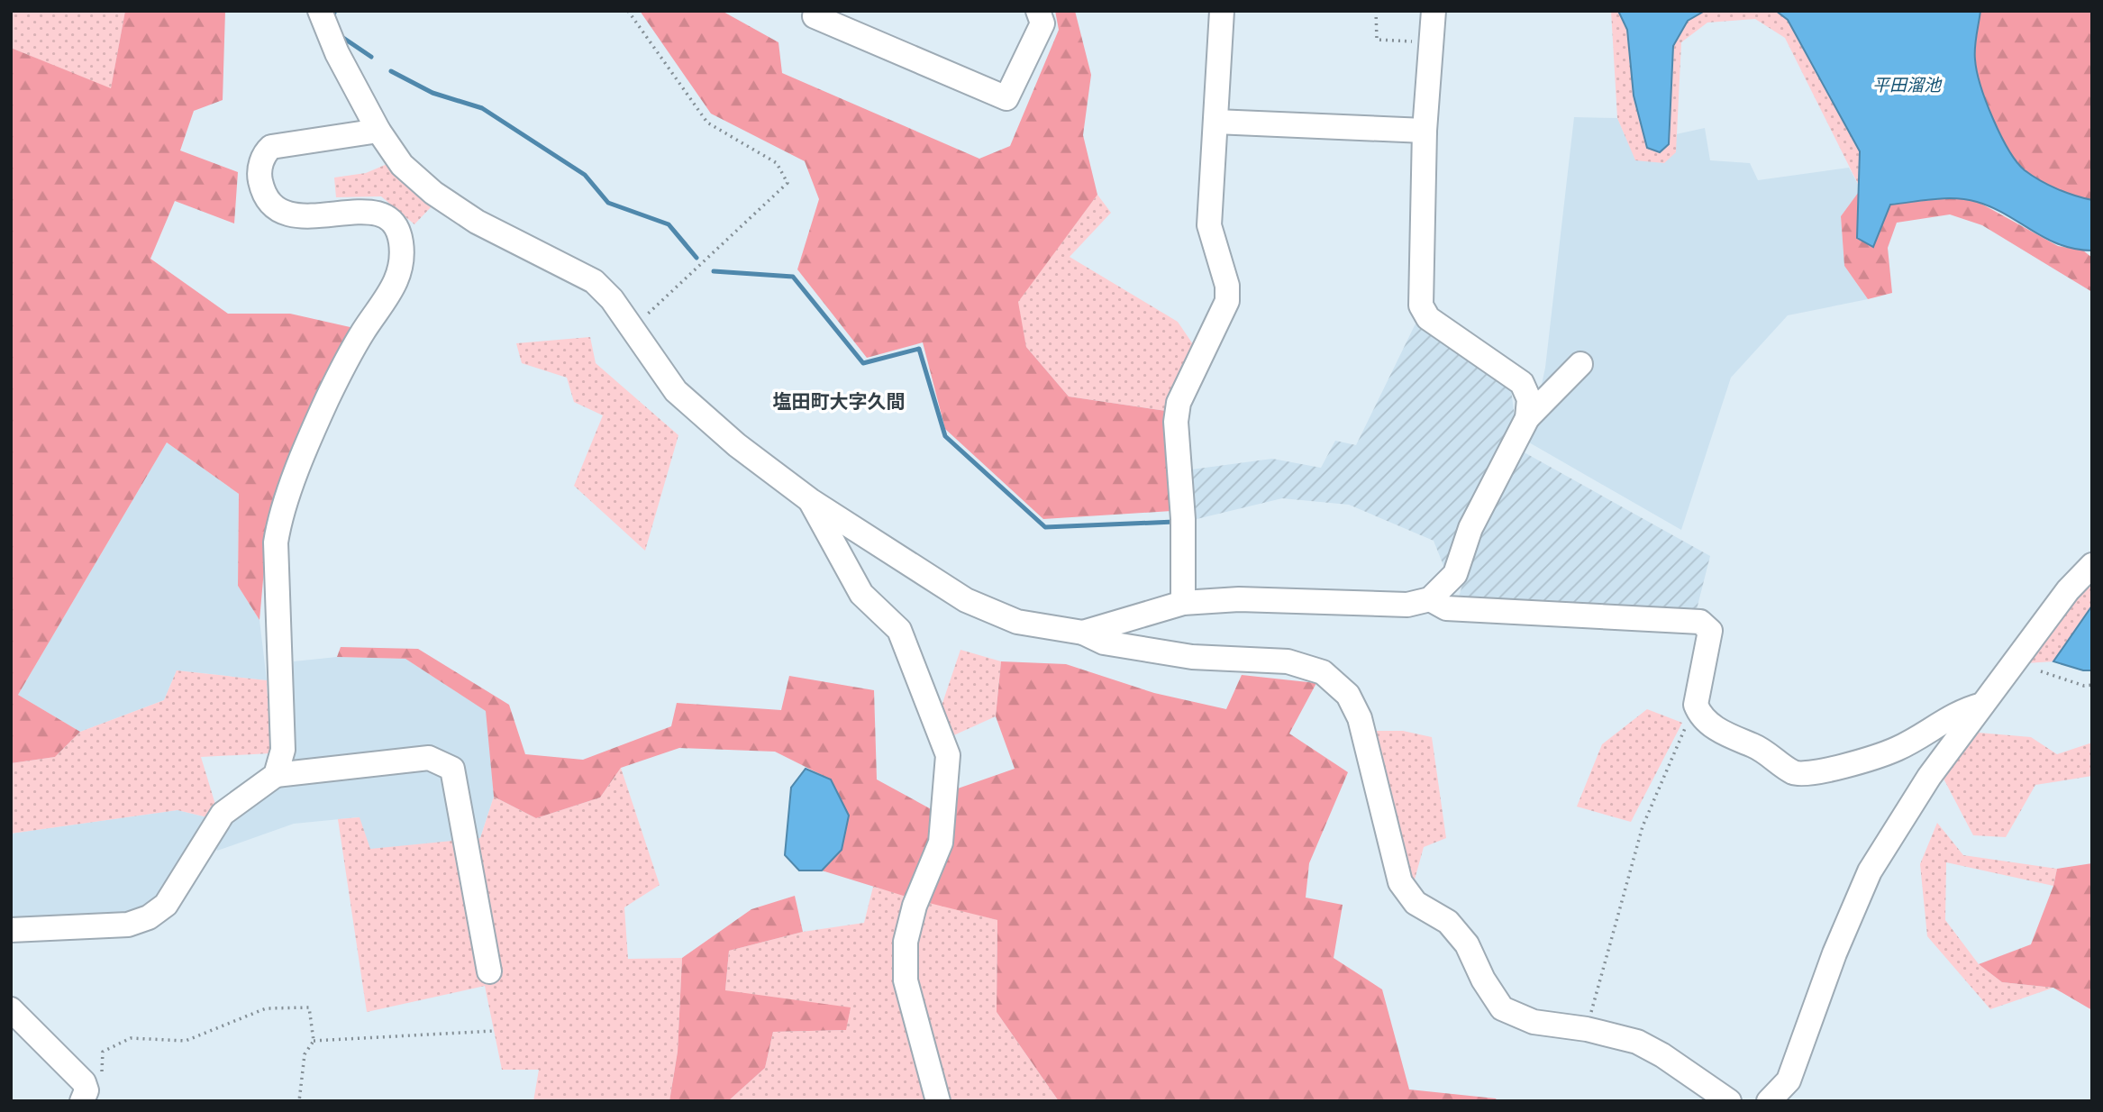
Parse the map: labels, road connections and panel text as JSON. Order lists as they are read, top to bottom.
{
  "districts": ["塩田町大字久間"],
  "water": ["平田溜池"]
}
